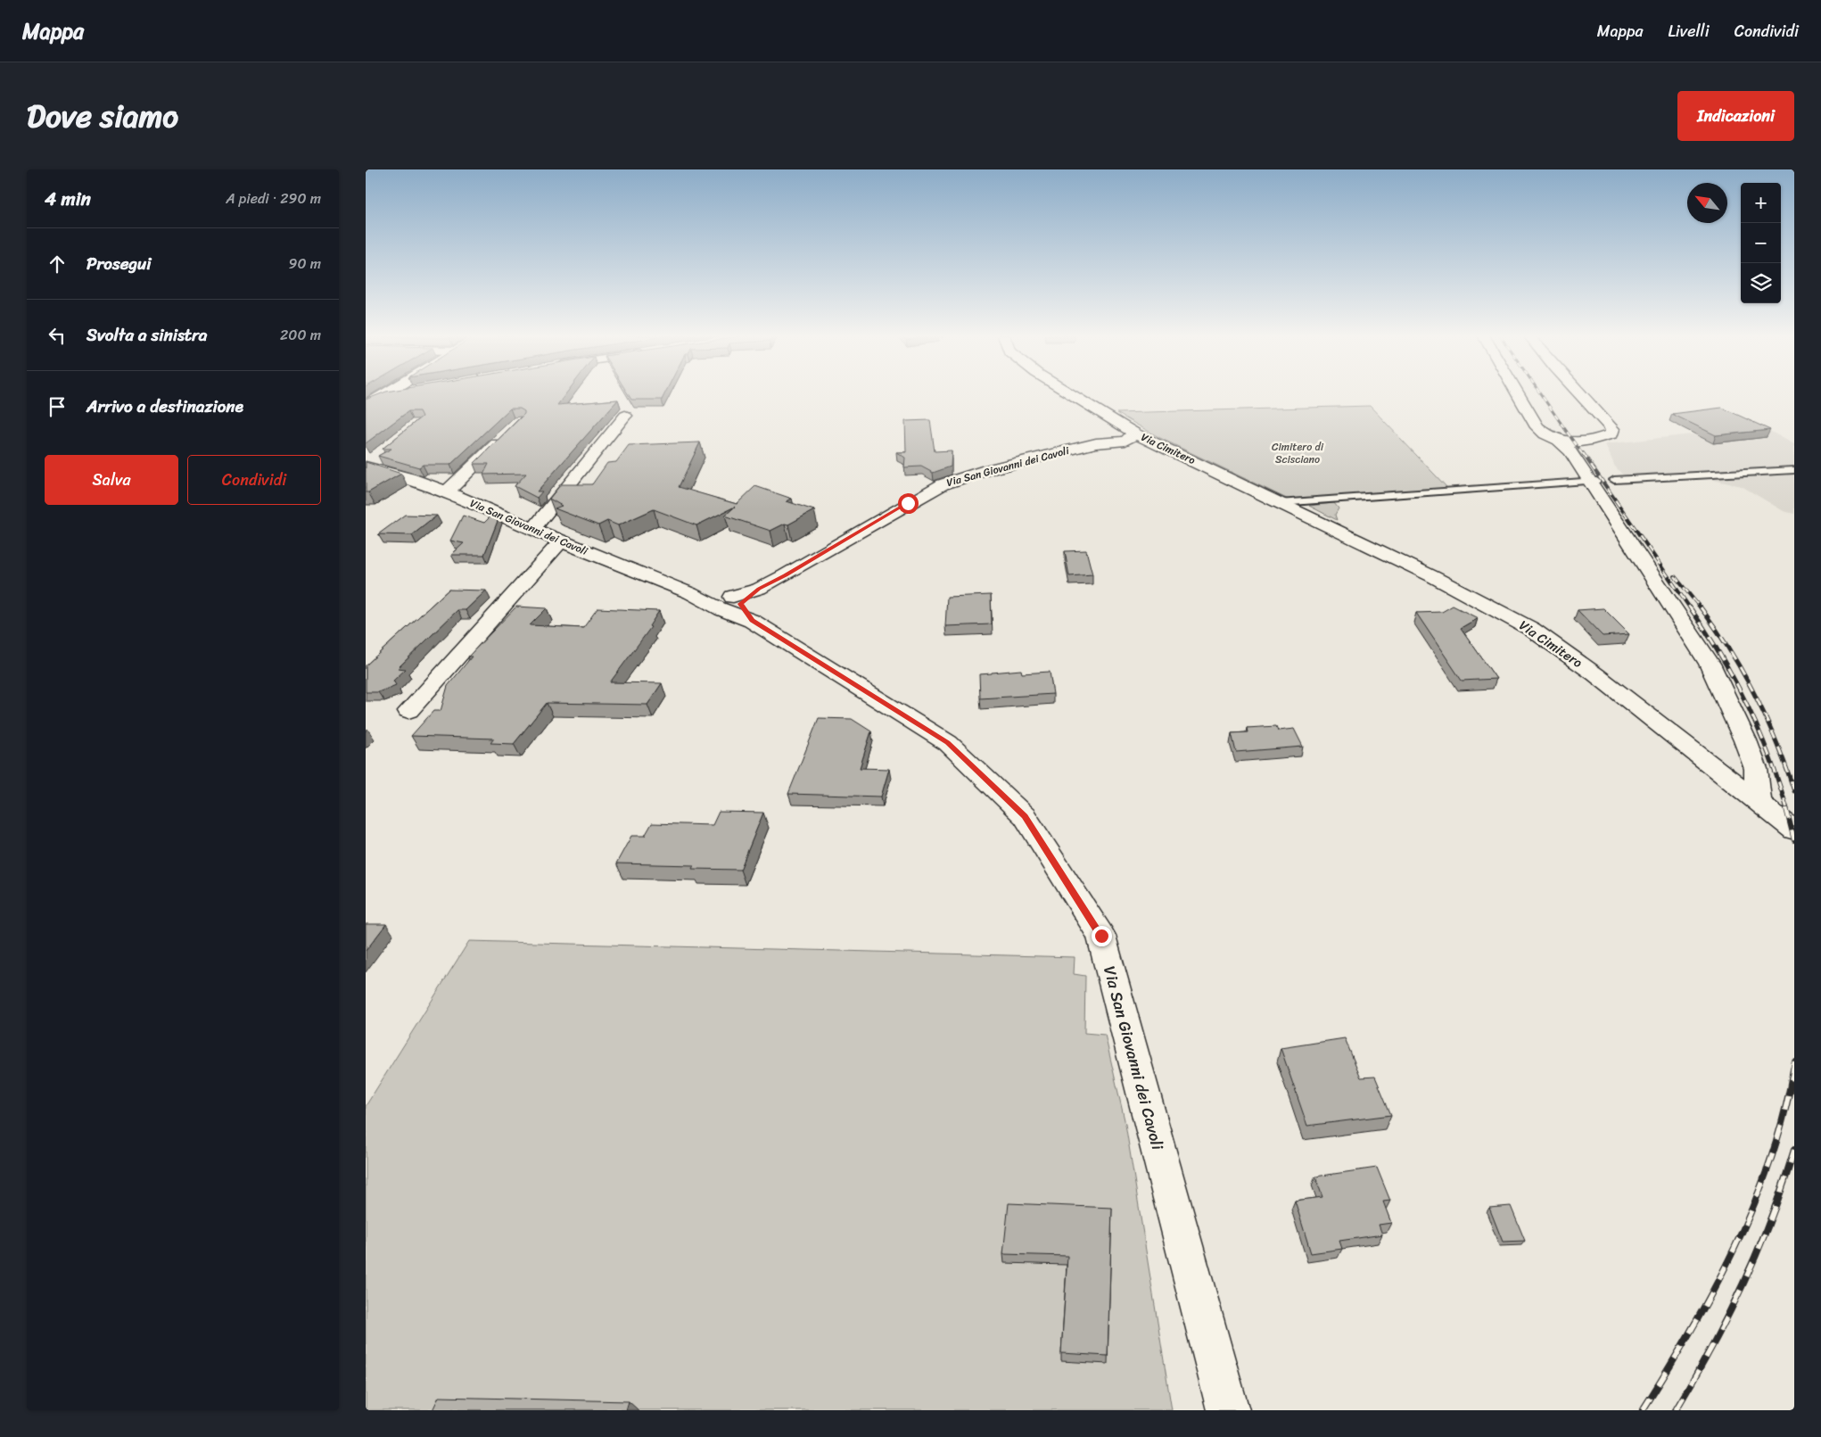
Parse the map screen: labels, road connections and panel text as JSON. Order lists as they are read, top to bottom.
{
  "streets": {
    "street": ["Via Cimitero", "Via San Giovanni dei Cavoli"]
  },
  "crossings": [
    ["Via Cimitero", "Via San Giovanni dei Cavoli"]
  ],
  "parks": ["Cimitero di Scisciano"],
  "north": "top left",
  "page": {
    "header": "Mappa",
    "nav": ["Mappa", "Livelli", "Condividi"],
    "title": "Dove siamo",
    "buttons": [
      "Indicazioni",
      ["Salva", "Condividi"]
    ],
    "heading": ["4 min", "A piedi · 290 m"],
    "map_buttons": ["+", "−"],
    "list": [
      ["Prosegui", "90 m"],
      ["Svolta a sinistra", "200 m"],
      "Arrivo a destinazione"
    ]
  }
}
